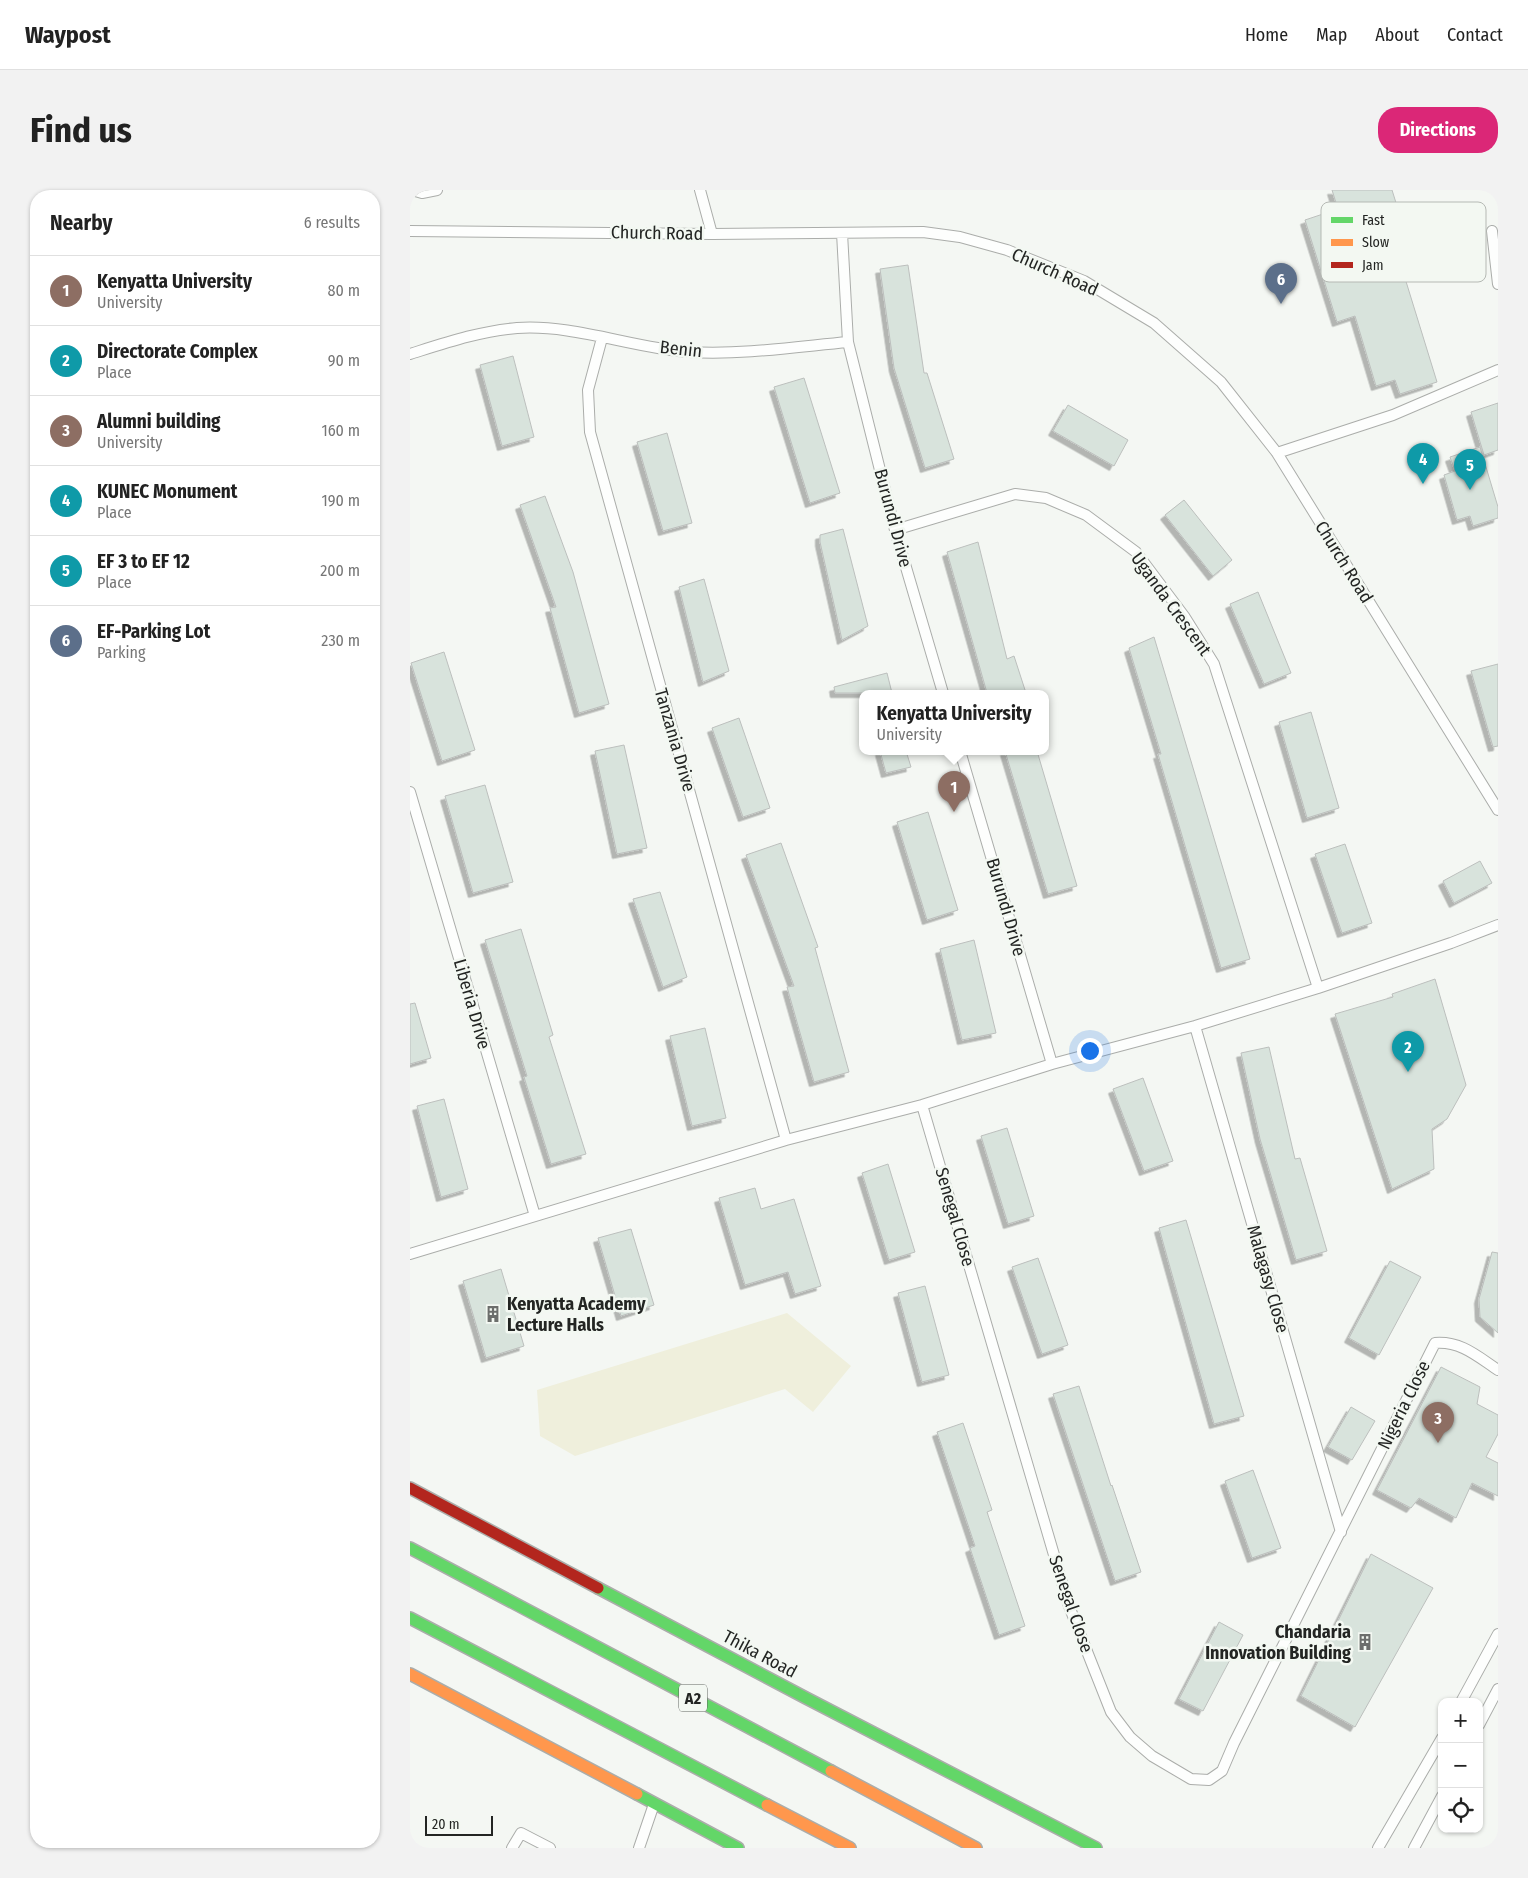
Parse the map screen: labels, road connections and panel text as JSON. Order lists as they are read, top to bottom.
{
  "streets": {
    "main road": ["Thika Road", "A2"],
    "lane": [
      "Church Road",
      "Benin",
      "Burundi Drive",
      "Uganda Crescent",
      "Tanzania Drive",
      "Liberia Drive",
      "Senegal Close",
      "Malagasy Close",
      "Nigeria Close"
    ]
  },
  "crossings": [
    ["Benin", "Burundi Drive"],
    ["Benin", "Tanzania Drive"],
    ["Burundi Drive", "Uganda Crescent"],
    ["Senegal Close", "Malagasy Close"],
    ["Senegal Close", "Nigeria Close"],
    ["Malagasy Close", "Nigeria Close"]
  ],
  "places": {
    "building": ["Kenyatta Academy Lecture Halls", "Chandaria Innovation Building"]
  },
  "legend": ["Fast", "Slow", "Jam"],
  "scale_bar": "20 m",
  "page": {
    "header": "Waypost",
    "nav": [
      "Home",
      "Map",
      "About",
      "Contact"
    ],
    "buttons": "Directions",
    "title": "Find us",
    "heading": ["Nearby", "6 results"],
    "list": [
      {
        "mark": "1",
        "name": "Kenyatta University",
        "note": "University",
        "value": "80 m"
      },
      {
        "mark": "2",
        "name": "Directorate Complex",
        "note": "Place",
        "value": "90 m"
      },
      {
        "mark": "3",
        "name": "Alumni building",
        "note": "University",
        "value": "160 m"
      },
      {
        "mark": "4",
        "name": "KUNEC Monument",
        "note": "Place",
        "value": "190 m"
      },
      {
        "mark": "5",
        "name": "EF 3 to EF 12",
        "note": "Place",
        "value": "200 m"
      },
      {
        "mark": "6",
        "name": "EF-Parking Lot",
        "note": "Parking",
        "value": "230 m"
      }
    ],
    "pins": [
      "6",
      "4",
      "5",
      "1",
      "2",
      "3"
    ],
    "popup": ["Kenyatta University", "University"],
    "map_buttons": ["+", "−"],
    "scale": "20 m"
  }
}
